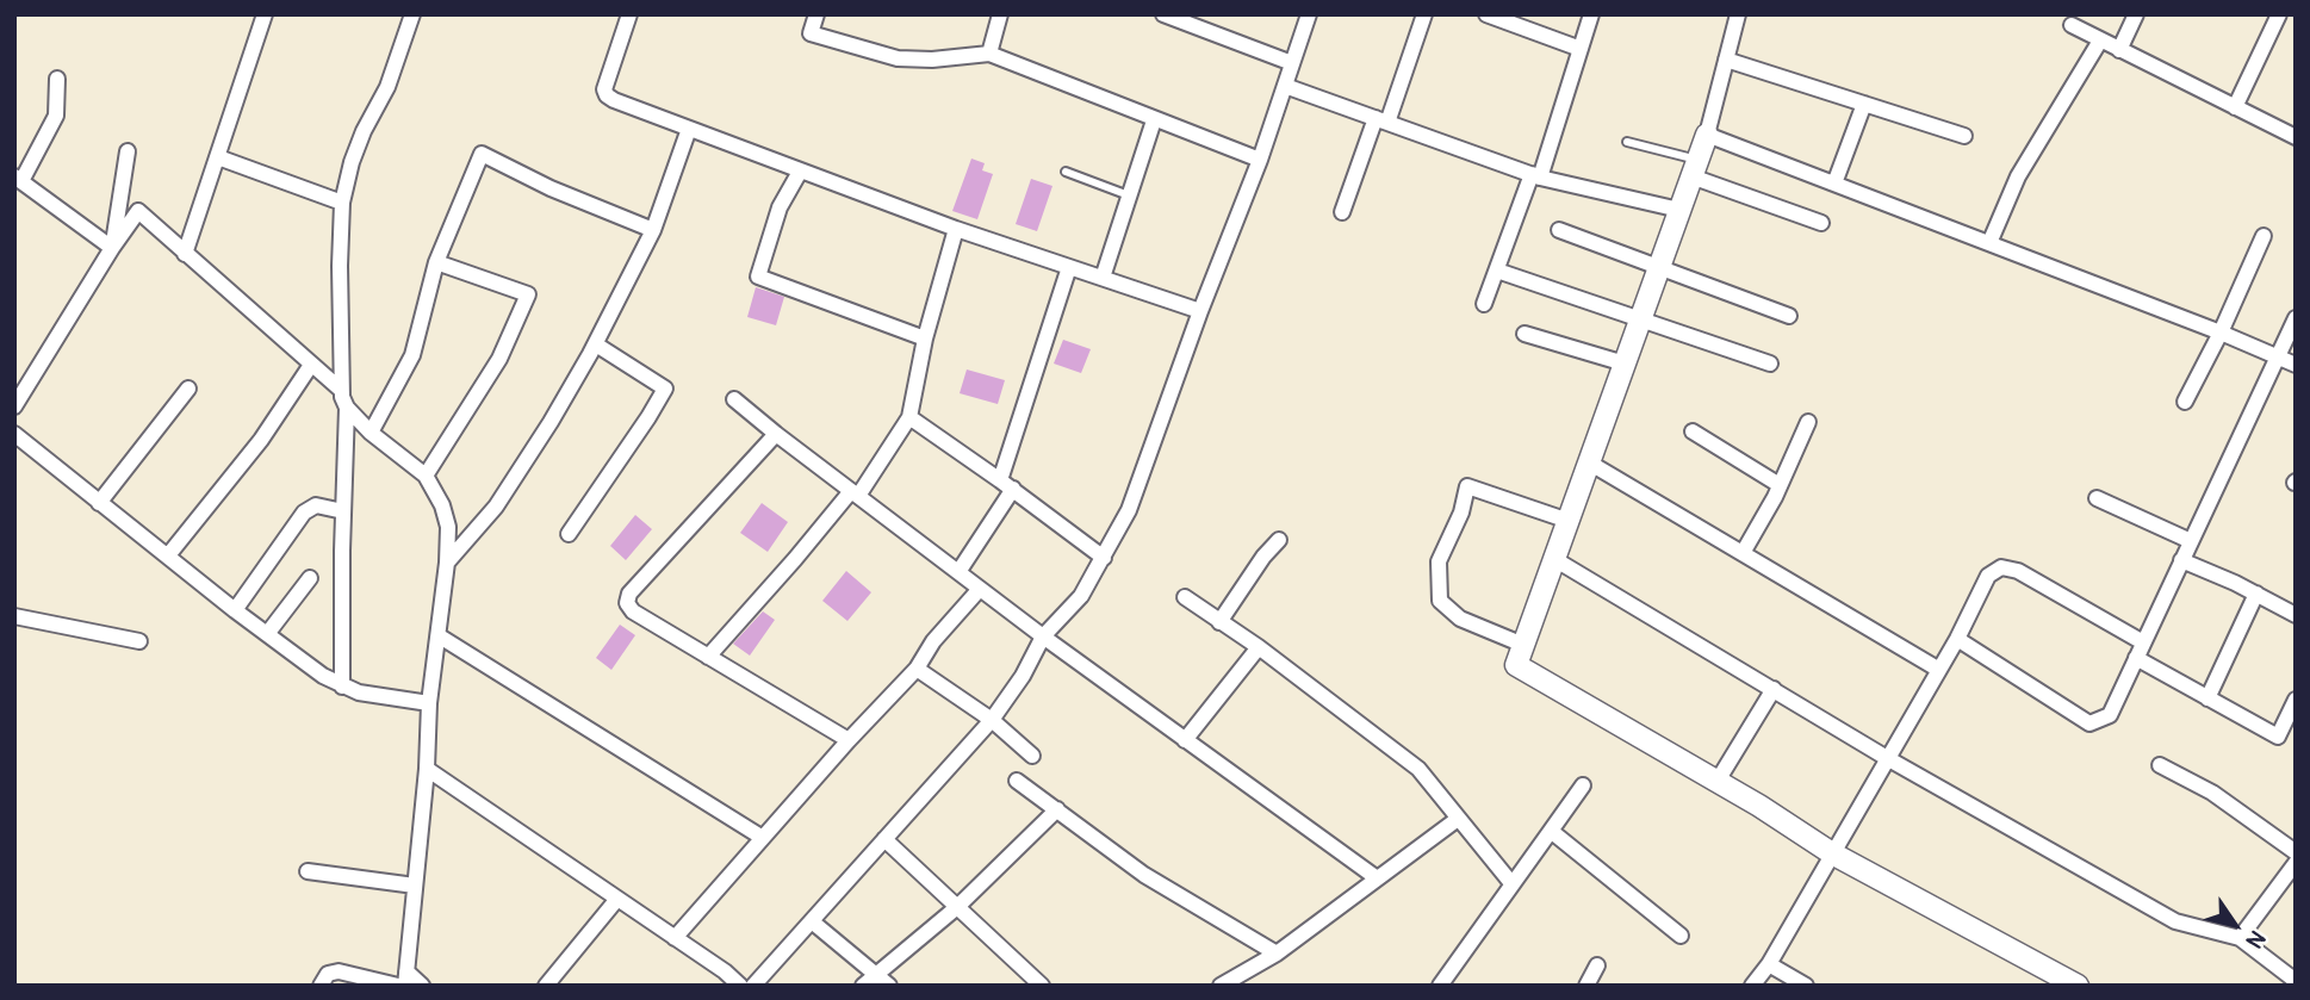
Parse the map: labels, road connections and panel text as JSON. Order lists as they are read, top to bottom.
{
  "north": "bottom right"
}
